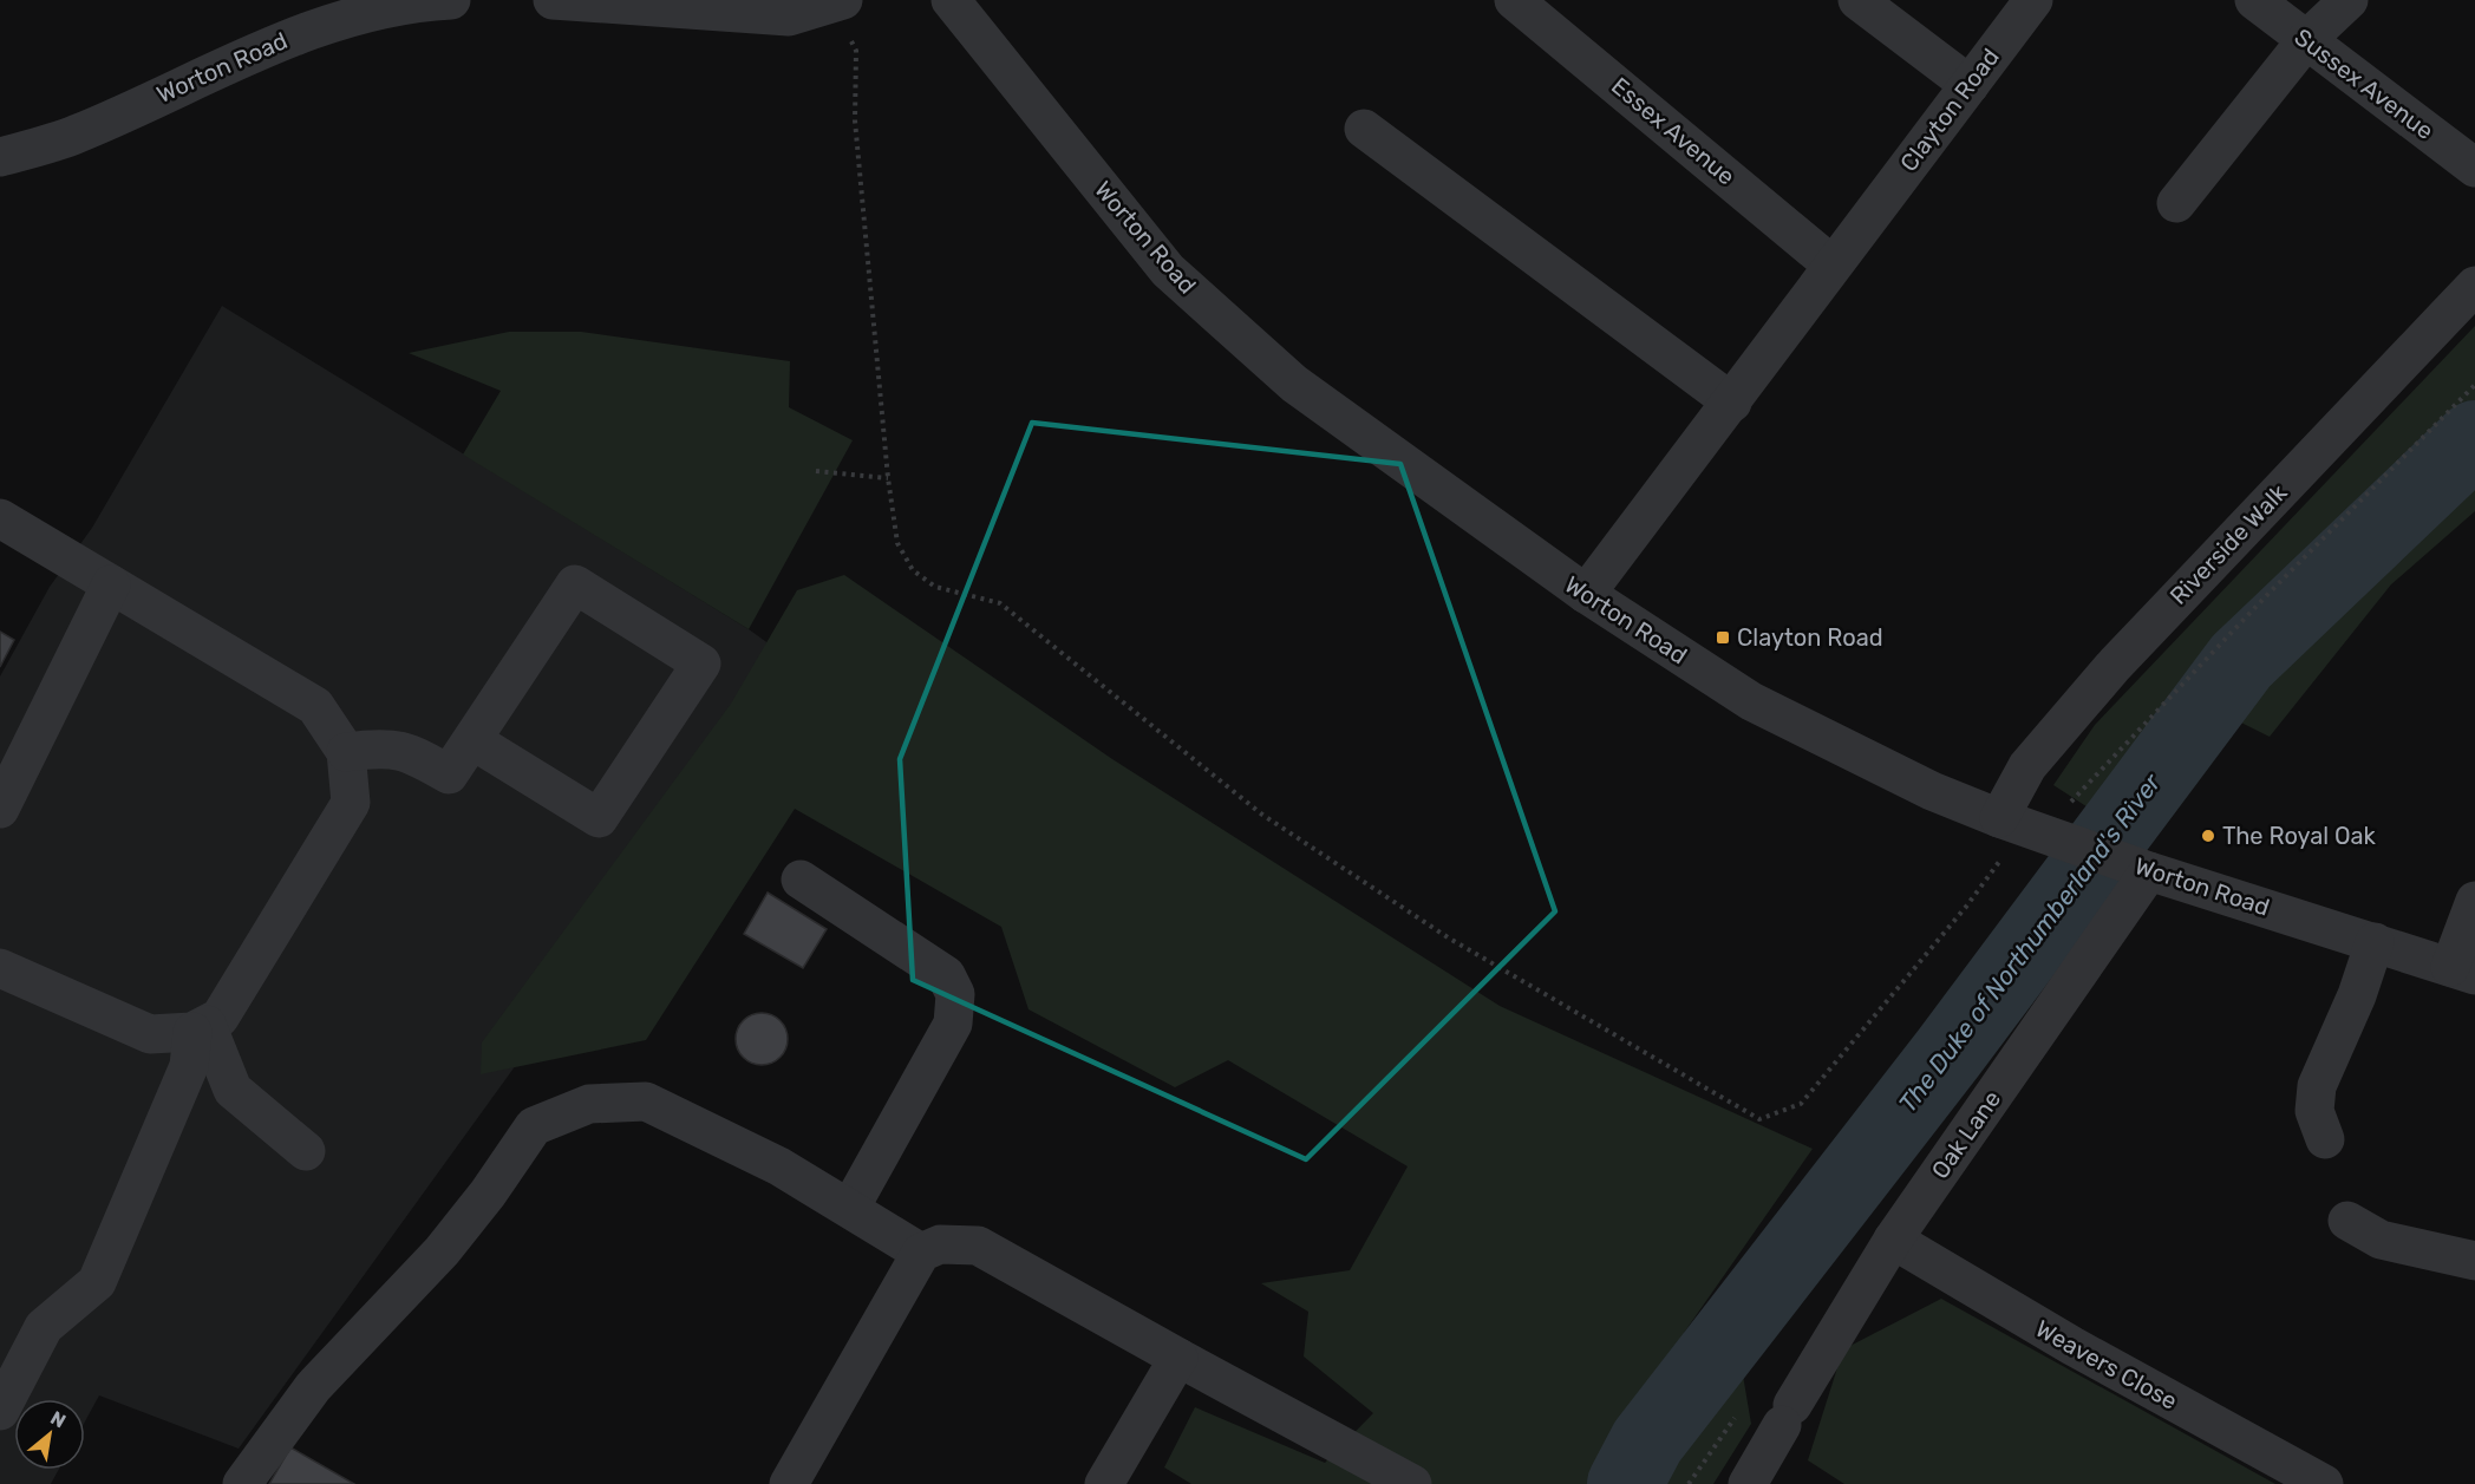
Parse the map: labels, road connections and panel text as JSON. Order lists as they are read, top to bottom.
{
  "streets": {
    "street": [
      "Worton Road",
      "Sussex Avenue",
      "Clayton Road",
      "Essex Avenue",
      "Riverside Walk",
      "Oak Lane",
      "Weavers Close"
    ]
  },
  "crossings": [
    ["Worton Road", "Clayton Road"],
    ["Worton Road", "Riverside Walk"],
    ["Worton Road", "Oak Lane"],
    ["Clayton Road", "Essex Avenue"],
    ["Oak Lane", "Weavers Close"]
  ],
  "water": ["The Duke of Northumberland's River"],
  "places": {
    "transit": ["Clayton Road"],
    "other": ["The Royal Oak"]
  },
  "north": "top right"
}
